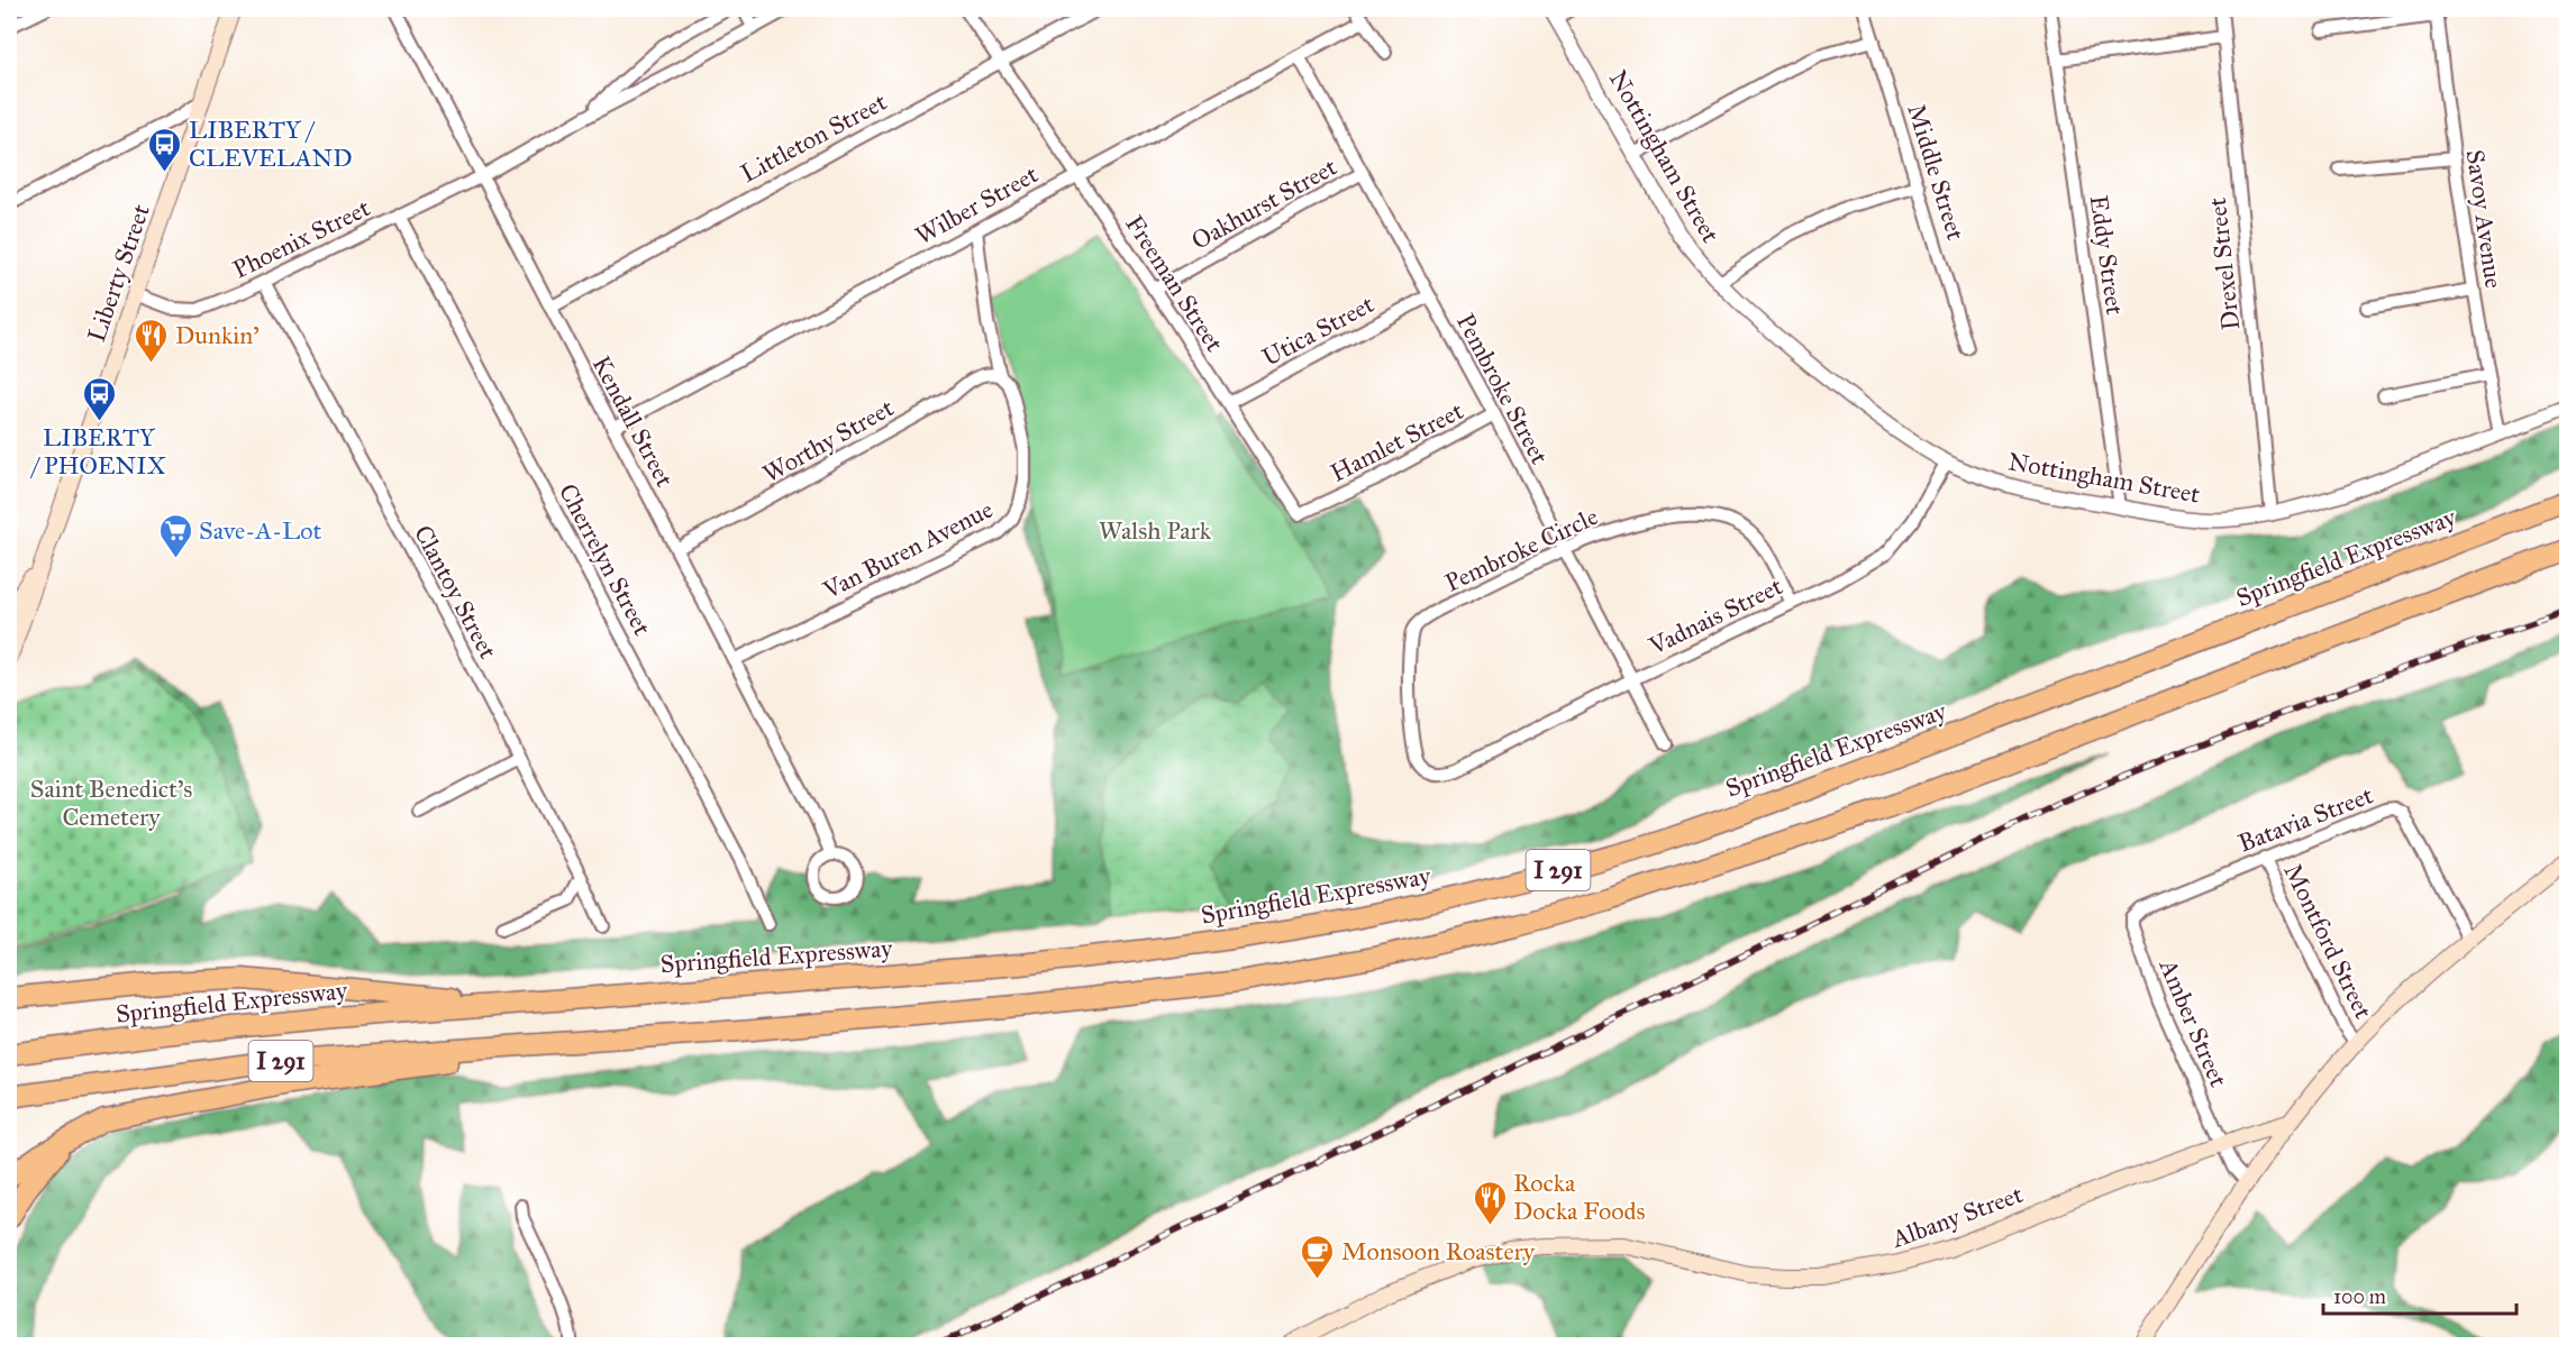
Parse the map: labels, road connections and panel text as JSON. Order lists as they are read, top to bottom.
{
  "streets": {
    "highway": ["Springfield Expressway", "I 291"],
    "main road": ["Liberty Street", "Albany Street"],
    "street": [
      "Littleton Street",
      "Nottingham Street",
      "Middle Street",
      "Oakhurst Street",
      "Wilber Street",
      "Savoy Avenue",
      "Phoenix Street",
      "Eddy Street",
      "Drexel Street",
      "Freeman Street",
      "Utica Street",
      "Pembroke Street",
      "Kendall Street",
      "Worthy Street",
      "Hamlet Street",
      "Van Buren Avenue",
      "Pembroke Circle",
      "Cherrelyn Street",
      "Clantoy Street",
      "Vadnais Street",
      "Batavia Street",
      "Montford Street",
      "Amber Street"
    ]
  },
  "crossings": [
    ["Littleton Street", "Freeman Street"],
    ["Littleton Street", "Kendall Street"],
    ["Nottingham Street", "Savoy Avenue"],
    ["Nottingham Street", "Eddy Street"],
    ["Nottingham Street", "Drexel Street"],
    ["Nottingham Street", "Vadnais Street"],
    ["Oakhurst Street", "Freeman Street"],
    ["Oakhurst Street", "Pembroke Street"],
    ["Wilber Street", "Freeman Street"],
    ["Wilber Street", "Pembroke Street"],
    ["Wilber Street", "Kendall Street"],
    ["Wilber Street", "Van Buren Avenue"],
    ["Phoenix Street", "Liberty Street"],
    ["Phoenix Street", "Kendall Street"],
    ["Phoenix Street", "Cherrelyn Street"],
    ["Phoenix Street", "Clantoy Street"],
    ["Freeman Street", "Utica Street"],
    ["Freeman Street", "Hamlet Street"],
    ["Utica Street", "Pembroke Street"],
    ["Pembroke Street", "Hamlet Street"],
    ["Pembroke Street", "Pembroke Circle"],
    ["Pembroke Street", "Vadnais Street"],
    ["Kendall Street", "Worthy Street"],
    ["Kendall Street", "Van Buren Avenue"],
    ["Worthy Street", "Van Buren Avenue"],
    ["Pembroke Circle", "Vadnais Street"],
    ["Batavia Street", "Montford Street"],
    ["Batavia Street", "Amber Street"],
    ["Amber Street", "Albany Street"]
  ],
  "parks": ["Walsh Park", "Saint Benedict's Cemetery"],
  "places": {
    "bus stop": ["LIBERTY / CLEVELAND", "LIBERTY / PHOENIX"],
    "restaurant": ["Dunkin'", "Rocka Docka Foods"],
    "supermarket": ["Save-A-Lot"],
    "cafe": ["Monsoon Roastery"]
  },
  "scale_bar": "100 m"
}
